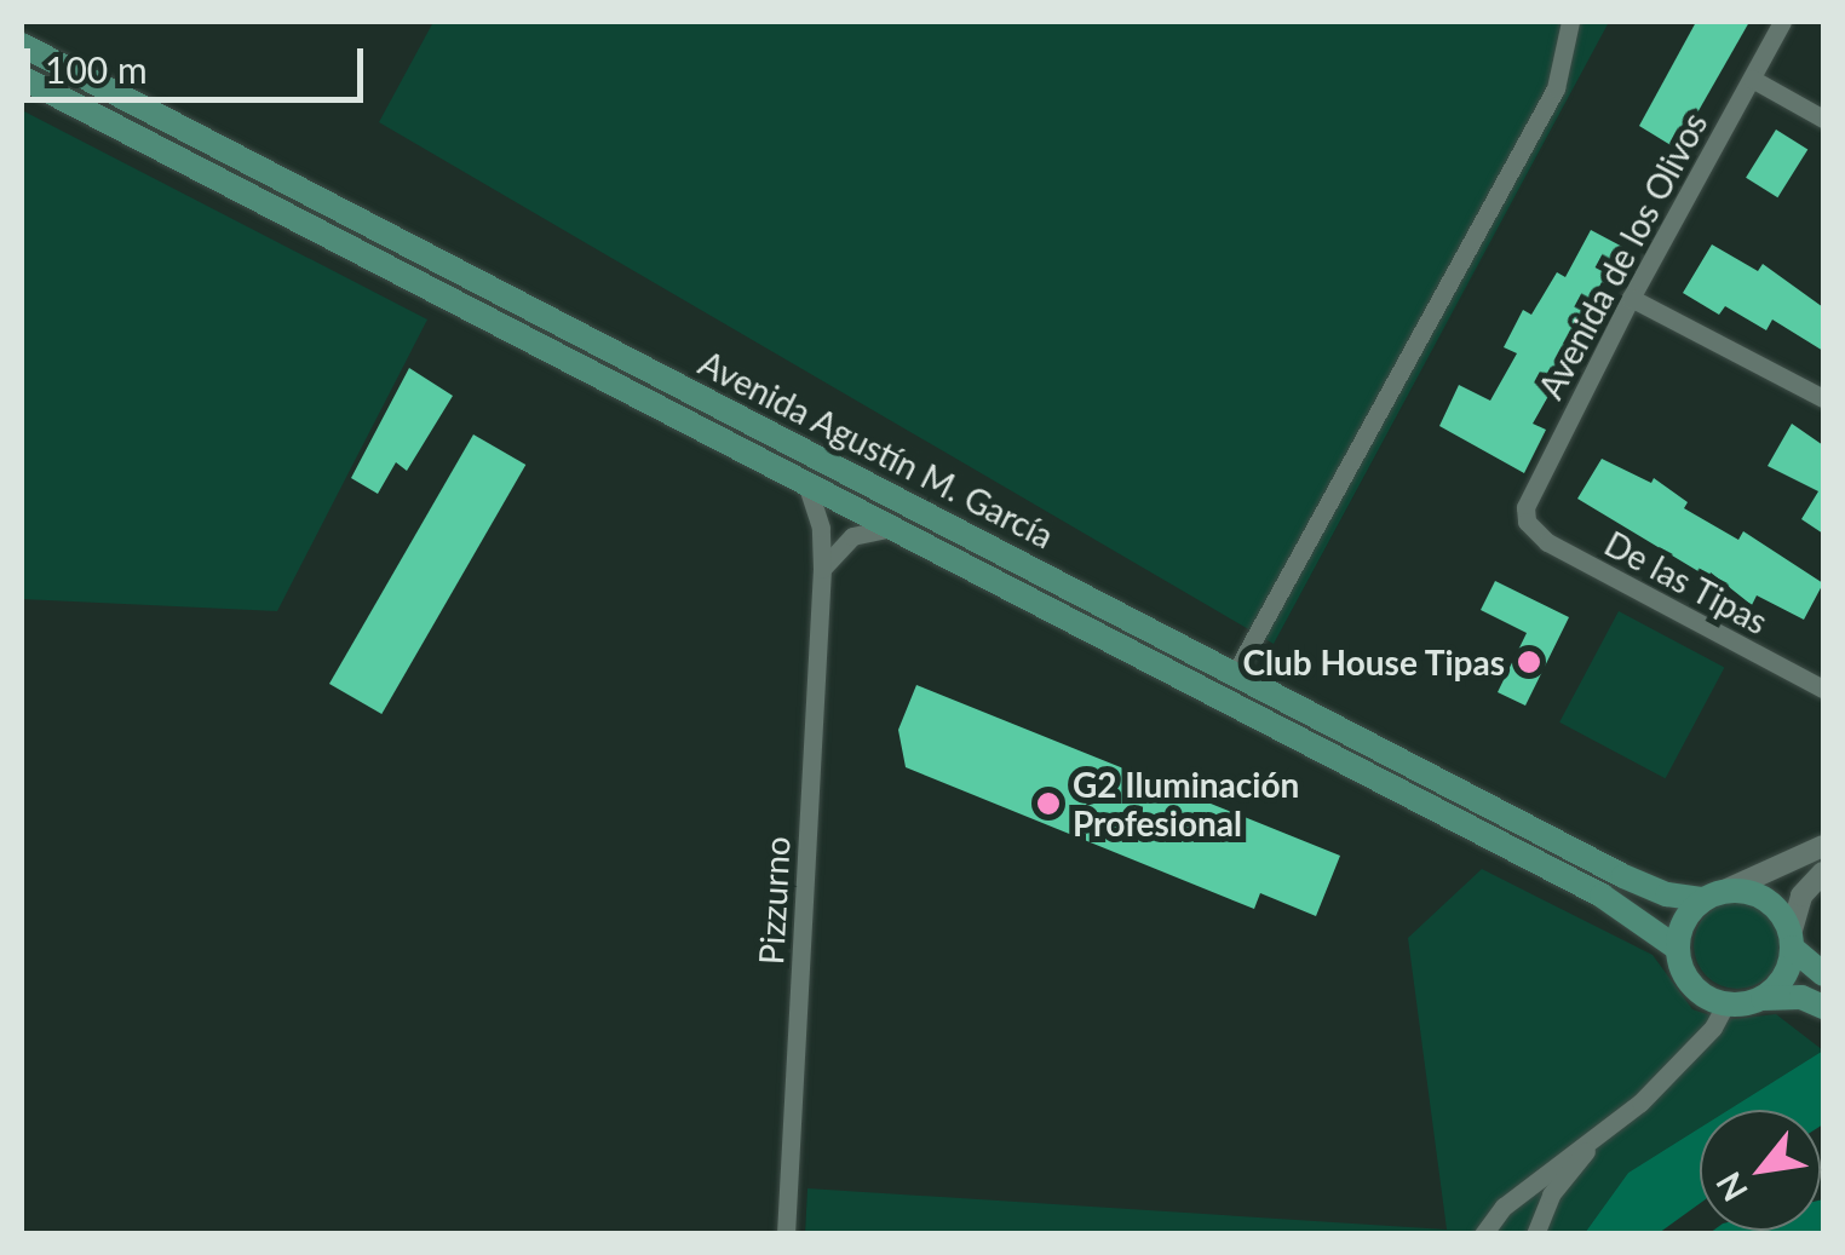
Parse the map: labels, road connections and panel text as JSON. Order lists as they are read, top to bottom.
{
  "streets": {
    "main road": ["Avenida Agustín M. García"],
    "street": ["Avenida de los Olivos", "De las Tipas", "Pizzurno"]
  },
  "crossings": [
    ["Avenida de los Olivos", "De las Tipas"],
    ["Avenida Agustín M. García", "Pizzurno"]
  ],
  "places": ["Club House Tipas", "G2 Iluminación Profesional"],
  "scale_bar": "100 m",
  "north": "bottom left"
}
